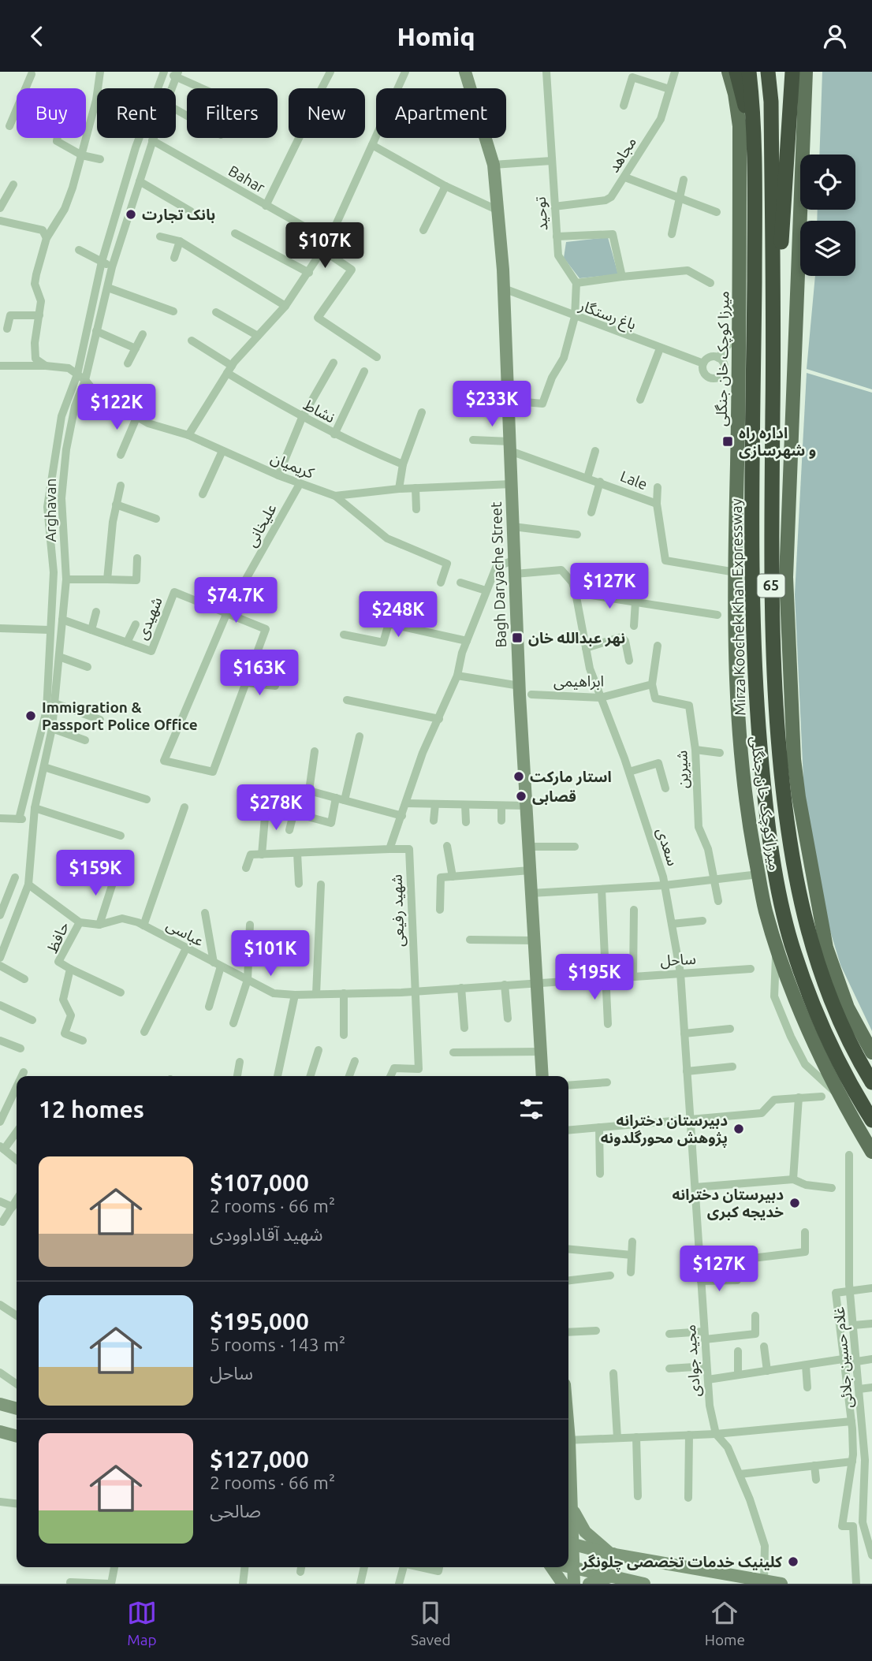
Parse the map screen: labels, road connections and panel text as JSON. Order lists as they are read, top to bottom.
{
  "streets": {
    "highway": ["65", "Mirza Koochek Khan Expressway"],
    "main road": ["میرزا کوچک خان جنگلی"],
    "street": [
      "مجاهد",
      "Bahar",
      "توحید",
      "باغ رستگار",
      "نشاط",
      "کریمیان",
      "Lale",
      "Arghavan",
      "علیخانی",
      "Bagh Daryache Street",
      "شهیدی",
      "ابراهیمی",
      "شیرین",
      "سعدی",
      "شهید رفیعی",
      "عباسی",
      "حافظ",
      "ساحل",
      "غلام حسین جلائی",
      "مجید جوادی"
    ]
  },
  "crossings": [
    ["مجاهد", "توحید"],
    ["Bahar", "Arghavan"],
    ["باغ رستگار", "Bagh Daryache Street"],
    ["میرزا کوچک خان جنگلی", "Lale"],
    ["کریمیان", "Arghavan"],
    ["کریمیان", "علیخانی"],
    ["کریمیان", "Bagh Daryache Street"],
    ["Lale", "Bagh Daryache Street"],
    ["Arghavan", "شهیدی"],
    ["Arghavan", "عباسی"],
    ["علیخانی", "شهیدی"],
    ["Bagh Daryache Street", "عباسی"],
    ["Bagh Daryache Street", "ساحل"],
    ["ابراهیمی", "شیرین"],
    ["ابراهیمی", "سعدی"],
    ["سعدی", "ساحل"],
    ["سعدی", "مجید جوادی"],
    ["شهید رفیعی", "عباسی"],
    ["عباسی", "حافظ"],
    ["عباسی", "ساحل"]
  ],
  "places": {
    "other": [
      "بانک تجارت",
      "Immigration & Passport Police Office",
      "استار مارکت",
      "قصابی",
      "دبیرستان دخترانه پژوهش محورگلدونه",
      "دبیرستان دخترانه خدیجه کبری",
      "کلینیک خدمات تخصصی چلونگر"
    ],
    "transit": ["اداره راه و شهرسازی", "نهر عبدالله خان"]
  },
  "page": {
    "header": "Homiq",
    "chip": [
      "Buy",
      "Rent",
      "Filters",
      "New",
      "Apartment"
    ],
    "price": [
      "$107K",
      "$233K",
      "$122K",
      "$127K",
      "$74.7K",
      "$248K",
      "$163K",
      "$278K",
      "$159K",
      "$101K",
      "$195K",
      "$127K"
    ],
    "heading": "12 homes",
    "list": [
      {
        "name": "$107,000",
        "note": "2 rooms · 66 m² · شهید آقاداوودی"
      },
      {
        "name": "$195,000",
        "note": "5 rooms · 143 m² · ساحل"
      },
      {
        "name": "$127,000",
        "note": "2 rooms · 66 m² · صالحی"
      }
    ],
    "tabs": ["Map", "Saved", "Home"]
  }
}
